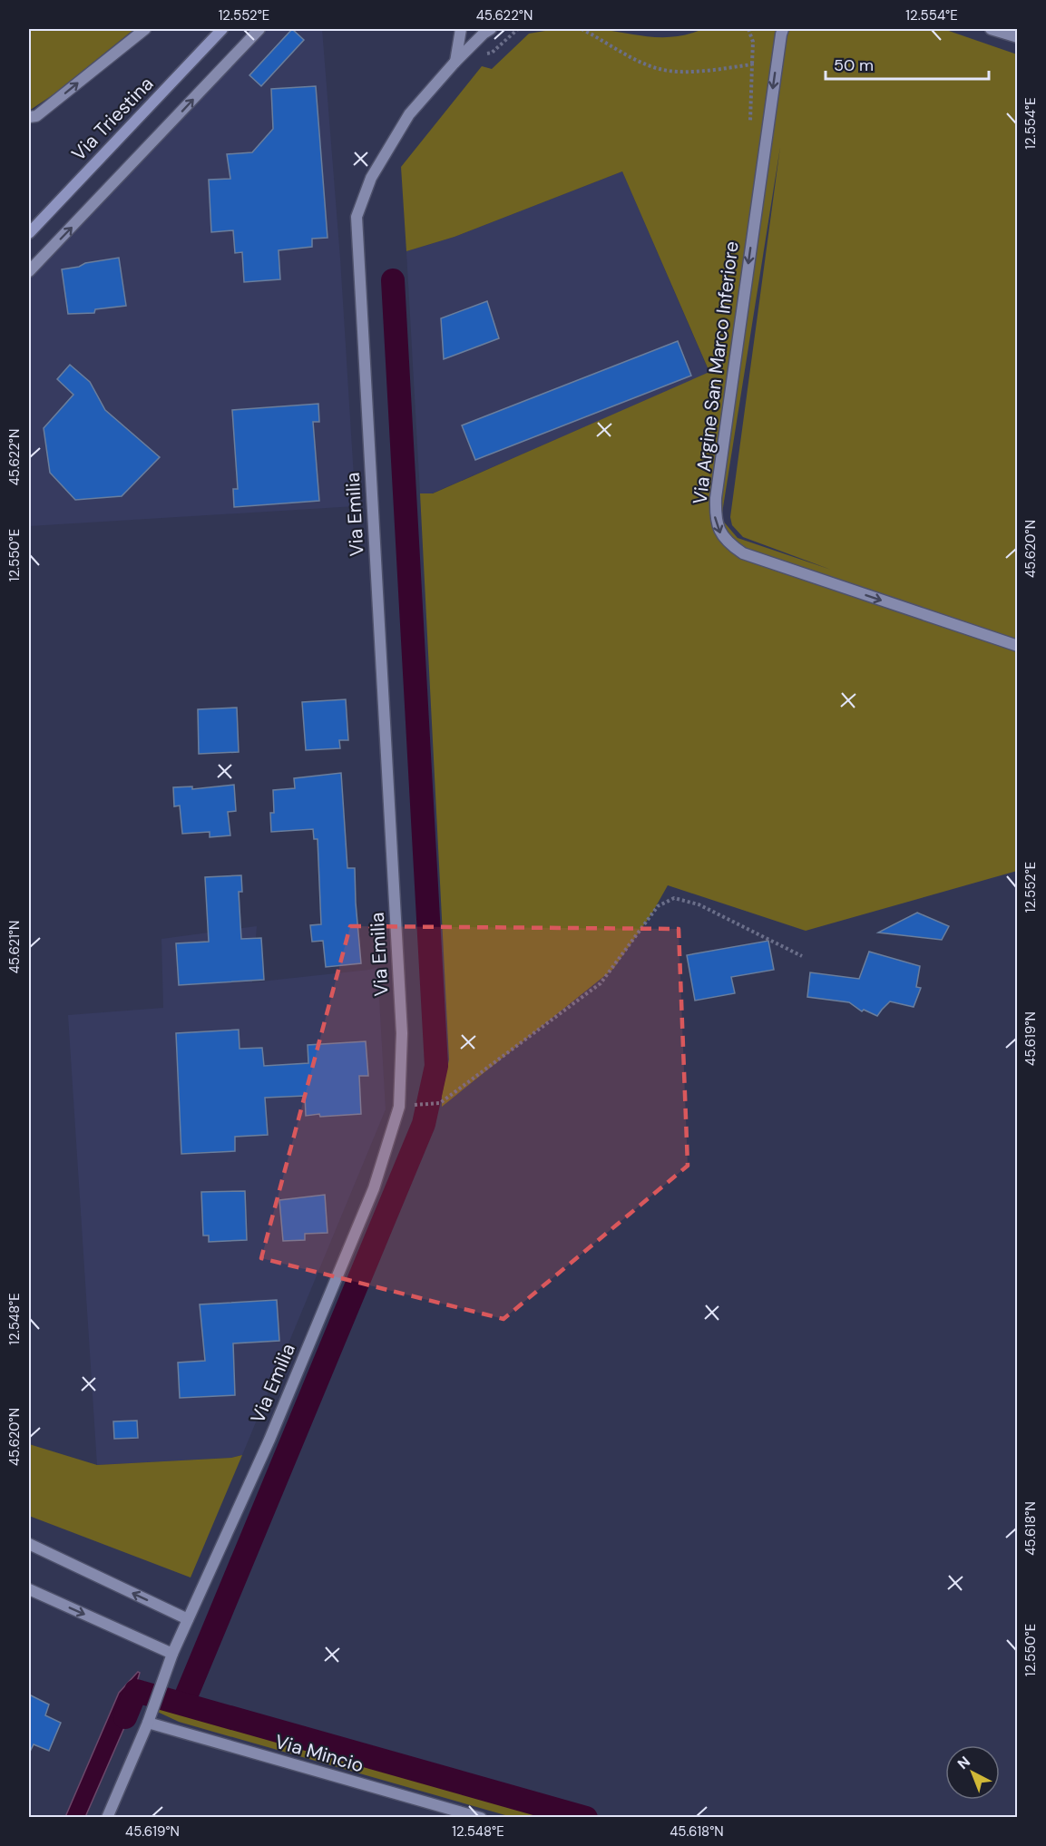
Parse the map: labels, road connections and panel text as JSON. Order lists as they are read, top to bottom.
{
  "streets": {
    "main road": ["Via Triestina"],
    "street": ["Via Argine San Marco Inferiore", "Via Emilia", "Via Mincio"]
  },
  "crossings": [
    ["Via Emilia", "Via Mincio"]
  ],
  "scale_bar": "50 m",
  "north": "top left",
  "coordinates": [
    "12.552°E",
    "45.622°N",
    "12.554°E",
    "45.620°N",
    "12.550°E",
    "45.621°N",
    "45.619°N",
    "12.548°E",
    "45.618°N"
  ]
}
